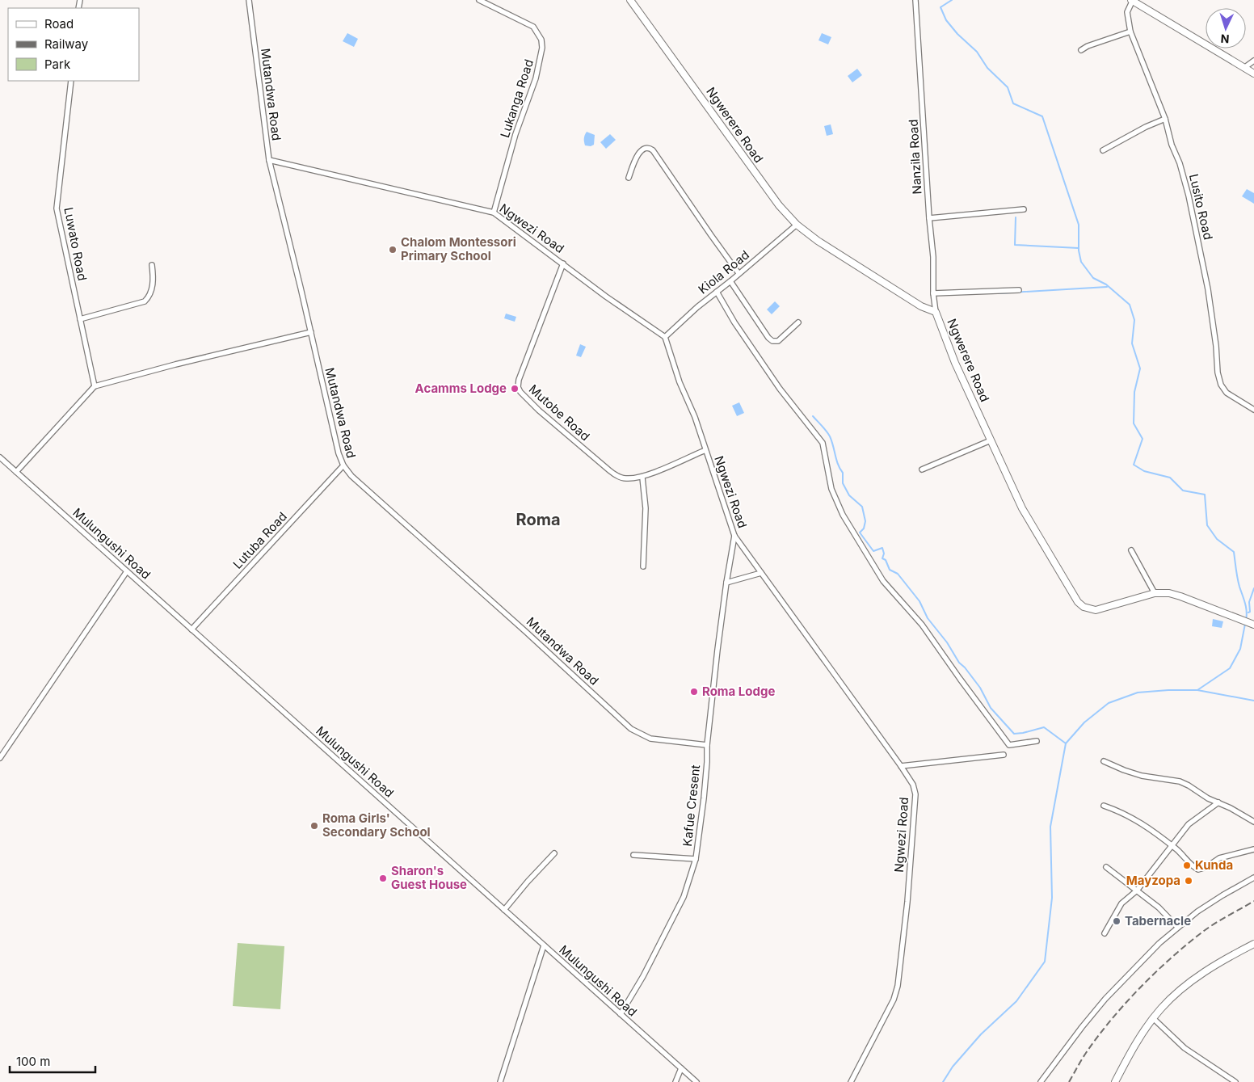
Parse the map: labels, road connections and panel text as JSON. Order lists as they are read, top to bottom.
{
  "streets": {
    "street": [
      "Mutandwa Road",
      "Lukanga Road",
      "Ngwerere Road",
      "Nanzila Road",
      "Lusito Road",
      "Ngwezi Road",
      "Luwato Road",
      "Kiola Road",
      "Mutobe Road",
      "Lutuba Road",
      "Mulungushi Road",
      "Kafue Cresent"
    ]
  },
  "crossings": [
    ["Mutandwa Road", "Ngwezi Road"],
    ["Mutandwa Road", "Lutuba Road"],
    ["Mutandwa Road", "Kafue Cresent"],
    ["Lukanga Road", "Ngwezi Road"],
    ["Ngwerere Road", "Nanzila Road"],
    ["Ngwerere Road", "Kiola Road"],
    ["Ngwezi Road", "Kiola Road"],
    ["Ngwezi Road", "Mutobe Road"],
    ["Ngwezi Road", "Kafue Cresent"],
    ["Lutuba Road", "Mulungushi Road"],
    ["Mulungushi Road", "Kafue Cresent"]
  ],
  "districts": ["Roma"],
  "places": [
    "Chalom Montessori Primary School",
    "Acamms Lodge",
    "Roma Lodge",
    "Roma Girls' Secondary School",
    "Kunda",
    "Sharon's Guest House",
    "Mayzopa",
    "Tabernacle"
  ],
  "legend": ["Road", "Railway", "Park"],
  "scale_bar": "100 m",
  "north": "bottom"
}
